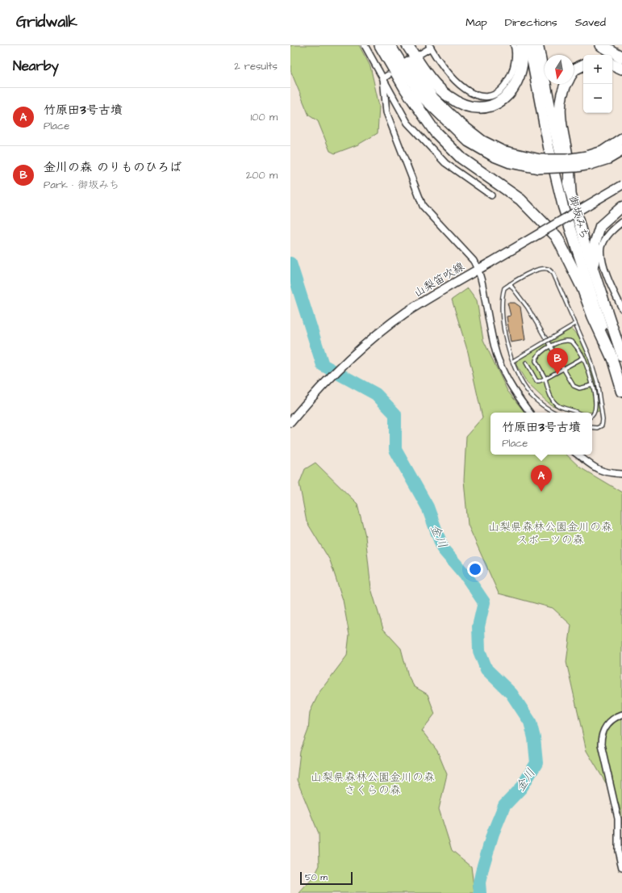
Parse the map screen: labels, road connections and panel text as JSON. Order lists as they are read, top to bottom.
{
  "streets": {
    "highway": ["御坂みち"],
    "main road": ["山梨笛吹線"]
  },
  "water": ["金川"],
  "parks": ["山梨県森林公園金川の森 スポーツの森", "山梨県森林公園金川の森 さくらの森"],
  "scale_bar": "50 m",
  "north": "bottom",
  "page": {
    "header": "Gridwalk",
    "nav": ["Map", "Directions", "Saved"],
    "heading": ["Nearby", "2 results"],
    "map_buttons": ["+", "−"],
    "list": [
      {
        "mark": "A",
        "name": "竹原田3号古墳",
        "note": "Place",
        "value": "100 m"
      },
      {
        "mark": "B",
        "name": "金川の森 のりものひろば",
        "note": "Park · 御坂みち",
        "value": "200 m"
      }
    ],
    "pins": ["B", "A"],
    "popup": ["竹原田3号古墳", "Place"],
    "scale": "50 m"
  }
}
